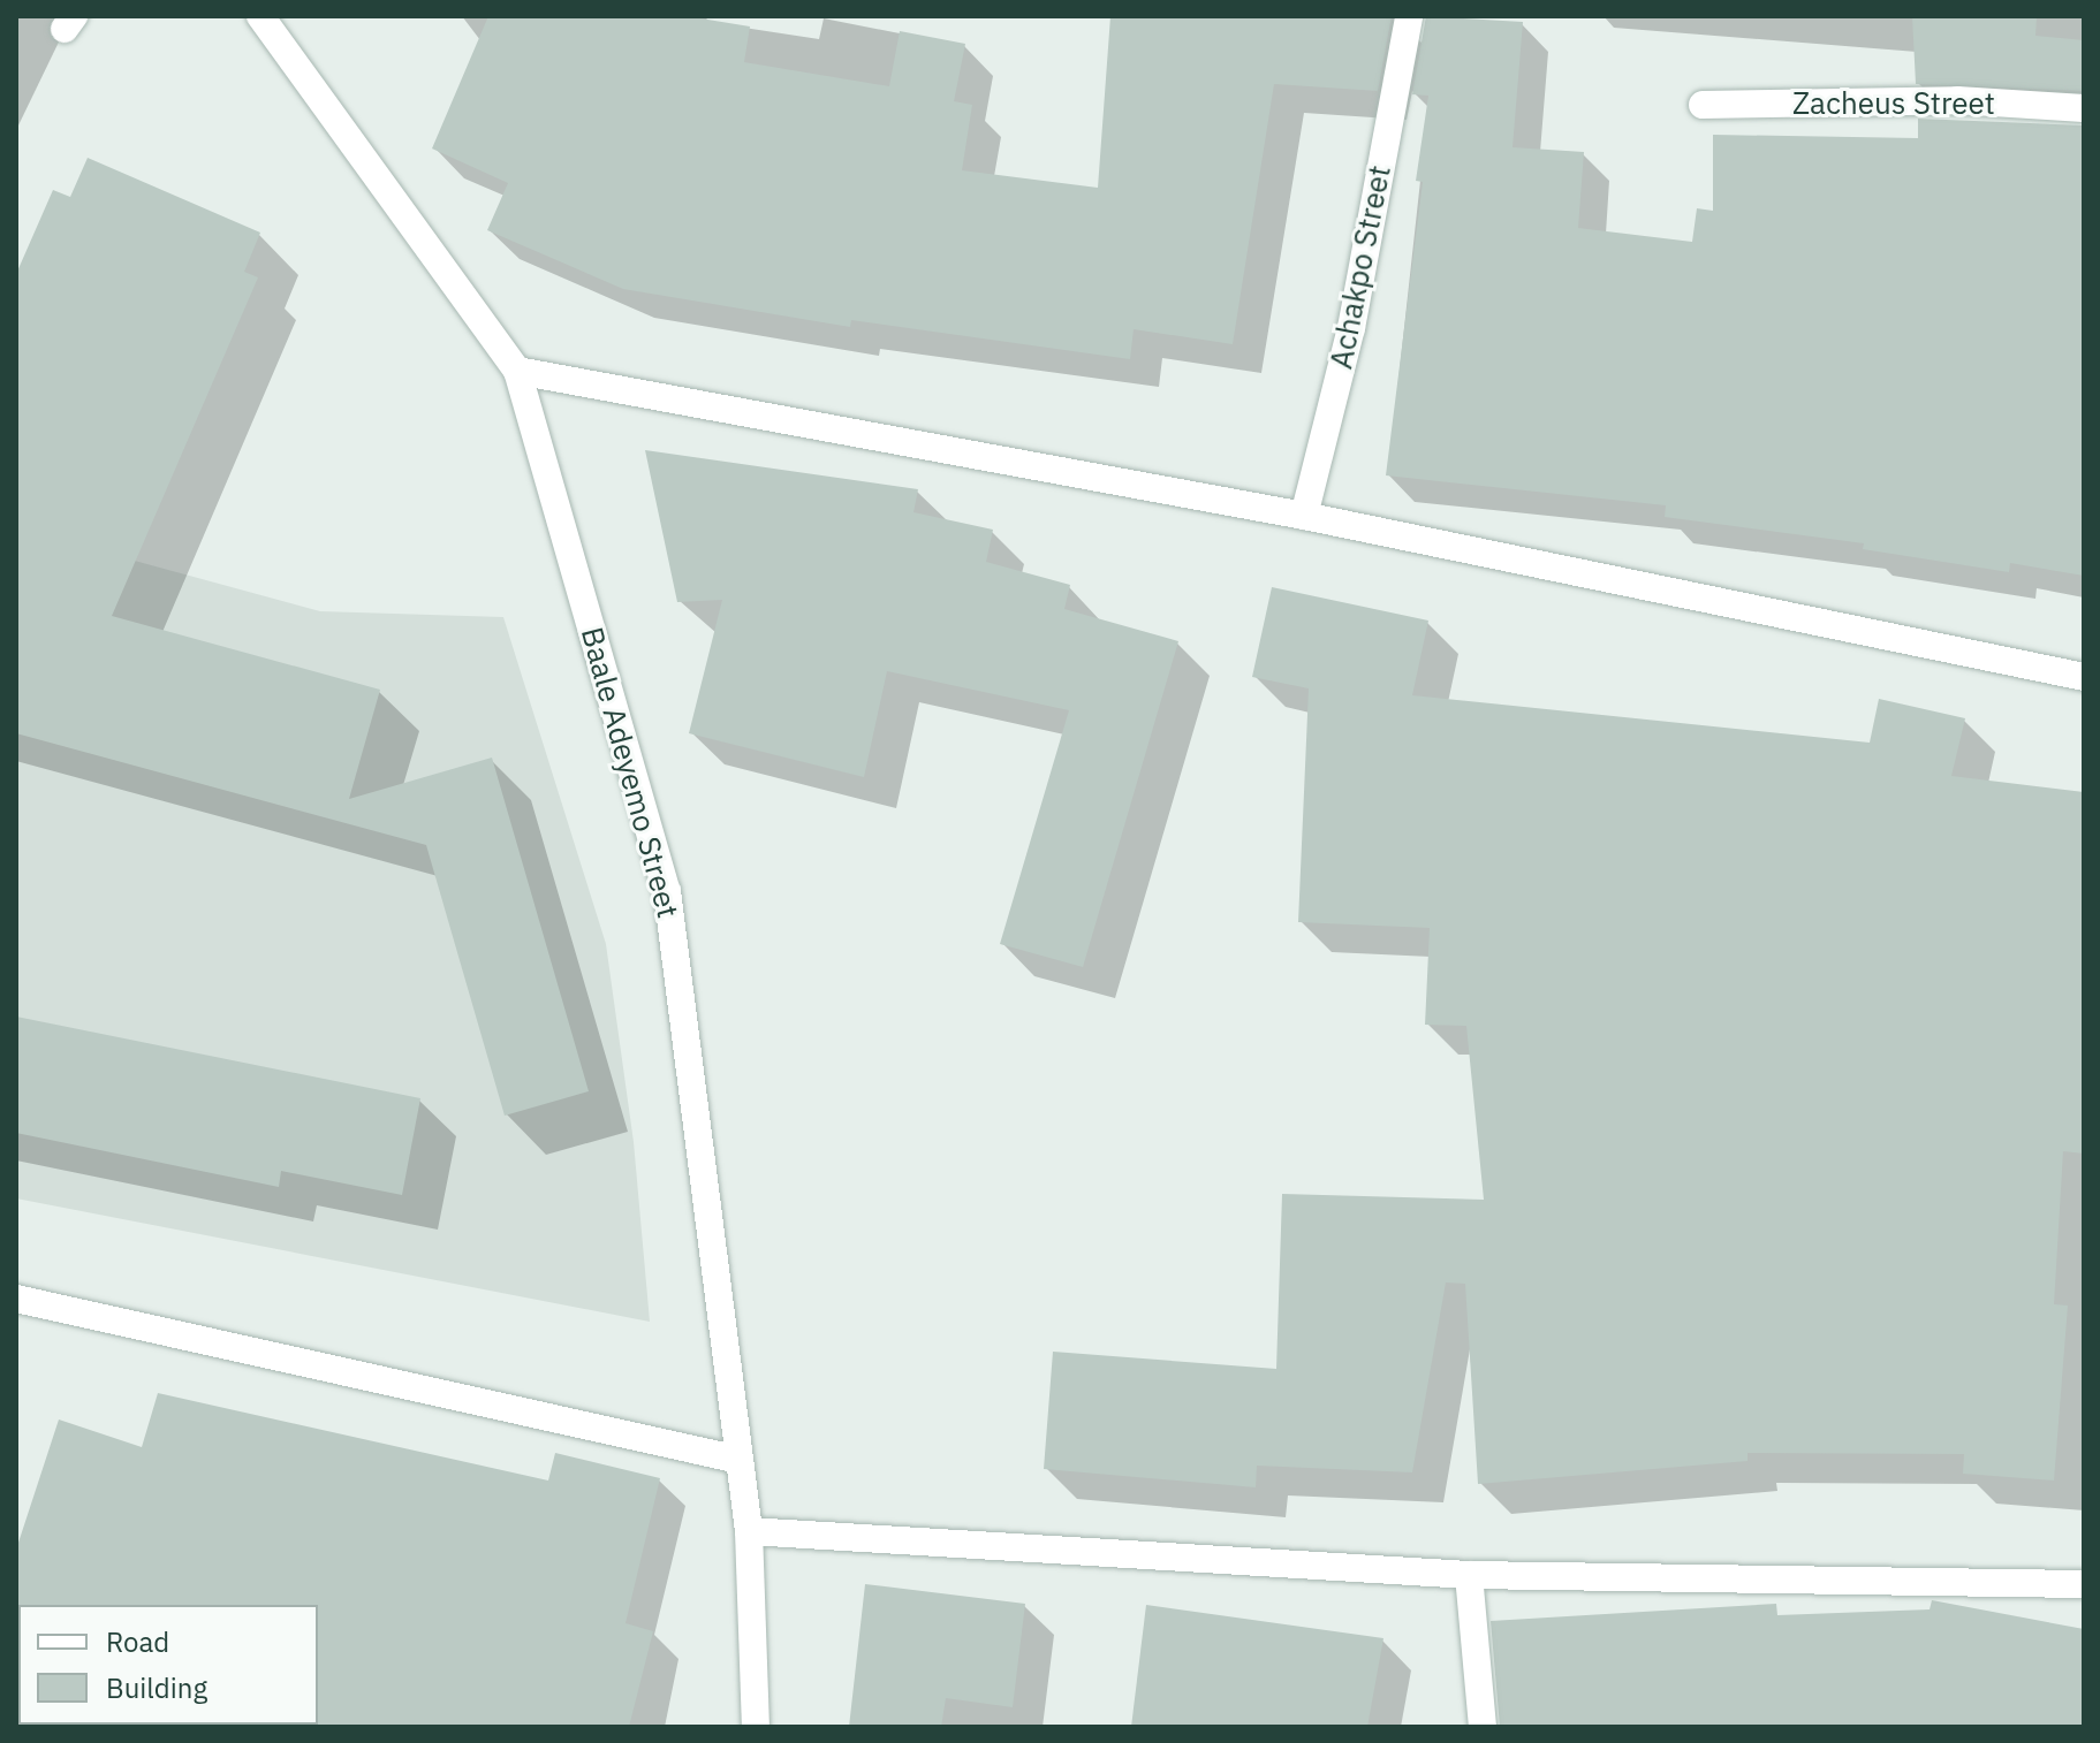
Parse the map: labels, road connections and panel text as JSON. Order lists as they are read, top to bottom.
{
  "streets": {
    "street": ["Zacheus Street", "Achakpo Street", "Baale Adeyemo Street"]
  },
  "legend": ["Road", "Building"]
}
